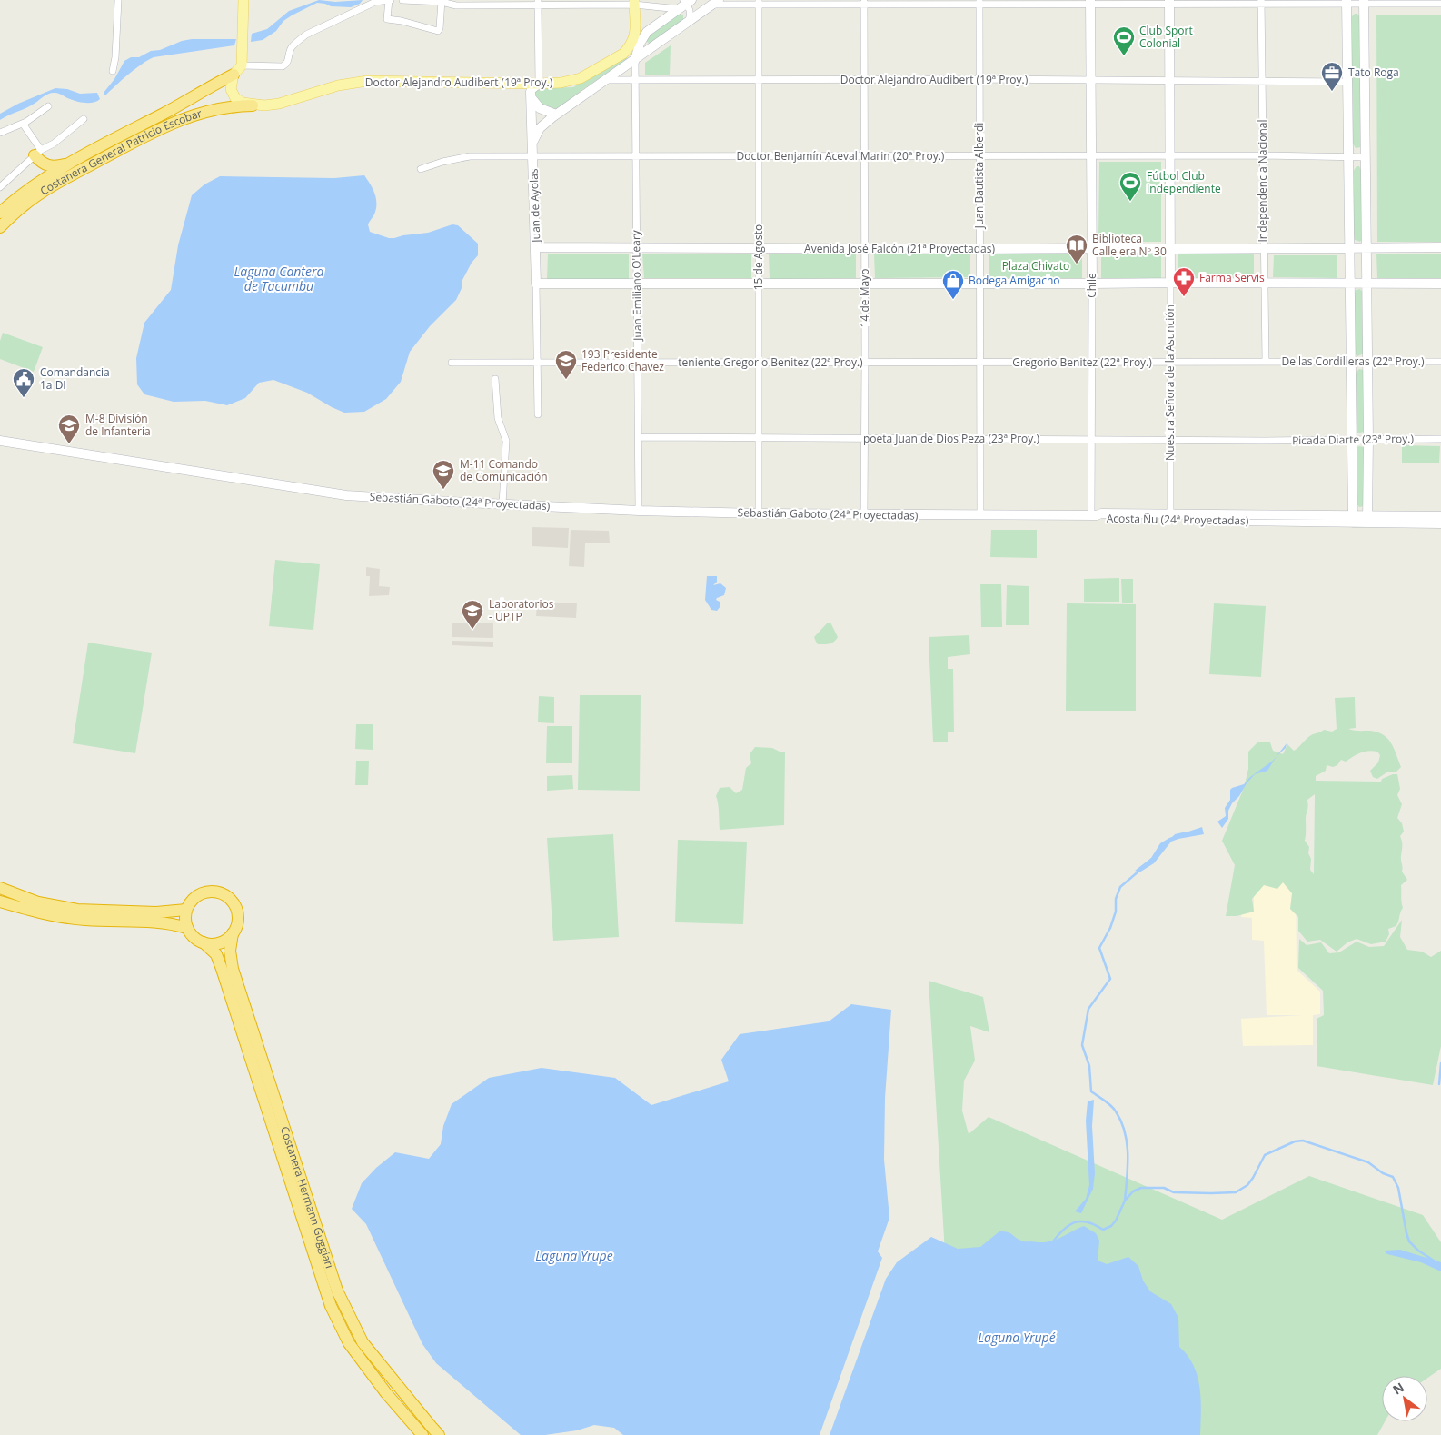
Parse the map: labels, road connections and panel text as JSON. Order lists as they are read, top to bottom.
{
  "streets": {
    "highway": ["Costanera General Patricio Escobar", "Costanera Hermann Guggiari"],
    "main road": ["Doctor Alejandro Audibert (19ª Proy.)"],
    "street": [
      "Doctor Benjamín Aceval Marin (20ª Proy.)",
      "Juan Bautista Alberdi",
      "Independencia Nacional",
      "Juan de Ayolas",
      "Avenida José Falcón (21ª Proyectadas)",
      "15 de Agosto",
      "Juan Emiliano O'Leary",
      "Chile",
      "14 de Mayo",
      "De las Cordilleras (22ª Proy.)",
      "teniente Gregorio Benitez (22ª Proy.)",
      "Gregorio Benitez (22ª Proy.)",
      "Nuestra Señora de la Asunción",
      "poeta Juan de Dios Peza (23ª Proy.)",
      "Picada Diarte (23ª Proy.)",
      "Sebastián Gaboto (24ª Proyectadas)",
      "Acosta Ñu (24ª Proyectadas)"
    ]
  },
  "crossings": [
    ["Doctor Alejandro Audibert (19ª Proy.)", "Costanera General Patricio Escobar"],
    ["Doctor Alejandro Audibert (19ª Proy.)", "Juan Bautista Alberdi"],
    ["Doctor Alejandro Audibert (19ª Proy.)", "Independencia Nacional"],
    ["Doctor Alejandro Audibert (19ª Proy.)", "15 de Agosto"],
    ["Doctor Alejandro Audibert (19ª Proy.)", "Juan Emiliano O'Leary"],
    ["Doctor Alejandro Audibert (19ª Proy.)", "Chile"],
    ["Doctor Alejandro Audibert (19ª Proy.)", "14 de Mayo"],
    ["Doctor Alejandro Audibert (19ª Proy.)", "Nuestra Señora de la Asunción"],
    ["Doctor Benjamín Aceval Marin (20ª Proy.)", "Juan Bautista Alberdi"],
    ["Doctor Benjamín Aceval Marin (20ª Proy.)", "Independencia Nacional"],
    ["Doctor Benjamín Aceval Marin (20ª Proy.)", "Juan de Ayolas"],
    ["Doctor Benjamín Aceval Marin (20ª Proy.)", "15 de Agosto"],
    ["Doctor Benjamín Aceval Marin (20ª Proy.)", "Juan Emiliano O'Leary"],
    ["Doctor Benjamín Aceval Marin (20ª Proy.)", "Chile"],
    ["Doctor Benjamín Aceval Marin (20ª Proy.)", "14 de Mayo"],
    ["Doctor Benjamín Aceval Marin (20ª Proy.)", "Nuestra Señora de la Asunción"],
    ["Juan Bautista Alberdi", "Avenida José Falcón (21ª Proyectadas)"],
    ["Juan Bautista Alberdi", "teniente Gregorio Benitez (22ª Proy.)"],
    ["Juan Bautista Alberdi", "Gregorio Benitez (22ª Proy.)"],
    ["Juan Bautista Alberdi", "poeta Juan de Dios Peza (23ª Proy.)"],
    ["Juan Bautista Alberdi", "Sebastián Gaboto (24ª Proyectadas)"],
    ["Independencia Nacional", "Avenida José Falcón (21ª Proyectadas)"],
    ["Independencia Nacional", "De las Cordilleras (22ª Proy.)"],
    ["Independencia Nacional", "Gregorio Benitez (22ª Proy.)"],
    ["Juan de Ayolas", "Avenida José Falcón (21ª Proyectadas)"],
    ["Juan de Ayolas", "teniente Gregorio Benitez (22ª Proy.)"],
    ["Avenida José Falcón (21ª Proyectadas)", "15 de Agosto"],
    ["Avenida José Falcón (21ª Proyectadas)", "Juan Emiliano O'Leary"],
    ["Avenida José Falcón (21ª Proyectadas)", "Chile"],
    ["Avenida José Falcón (21ª Proyectadas)", "14 de Mayo"],
    ["Avenida José Falcón (21ª Proyectadas)", "Nuestra Señora de la Asunción"],
    ["15 de Agosto", "teniente Gregorio Benitez (22ª Proy.)"],
    ["15 de Agosto", "poeta Juan de Dios Peza (23ª Proy.)"],
    ["15 de Agosto", "Sebastián Gaboto (24ª Proyectadas)"],
    ["Juan Emiliano O'Leary", "teniente Gregorio Benitez (22ª Proy.)"],
    ["Juan Emiliano O'Leary", "poeta Juan de Dios Peza (23ª Proy.)"],
    ["Juan Emiliano O'Leary", "Sebastián Gaboto (24ª Proyectadas)"],
    ["Chile", "Gregorio Benitez (22ª Proy.)"],
    ["Chile", "poeta Juan de Dios Peza (23ª Proy.)"],
    ["Chile", "Acosta Ñu (24ª Proyectadas)"],
    ["14 de Mayo", "teniente Gregorio Benitez (22ª Proy.)"],
    ["14 de Mayo", "poeta Juan de Dios Peza (23ª Proy.)"],
    ["14 de Mayo", "Sebastián Gaboto (24ª Proyectadas)"],
    ["De las Cordilleras (22ª Proy.)", "Gregorio Benitez (22ª Proy.)"],
    ["teniente Gregorio Benitez (22ª Proy.)", "Gregorio Benitez (22ª Proy.)"],
    ["Gregorio Benitez (22ª Proy.)", "Nuestra Señora de la Asunción"],
    ["Nuestra Señora de la Asunción", "poeta Juan de Dios Peza (23ª Proy.)"],
    ["Nuestra Señora de la Asunción", "Acosta Ñu (24ª Proyectadas)"],
    ["poeta Juan de Dios Peza (23ª Proy.)", "Picada Diarte (23ª Proy.)"]
  ],
  "water": ["Laguna Cantera de Tacumbu", "Laguna Yrupe", "Laguna Yrupé"],
  "parks": ["Plaza Chivato"],
  "places": {
    "sports": ["Club Sport Colonial", "Fútbol Club Independiente"],
    "office": ["Tato Roga"],
    "library": ["Biblioteca Callejera Nº 30"],
    "pharmacy": ["Farma Servis"],
    "shop": ["Bodega Amigacho"],
    "school or university": [
      "193 Presidente Federico Chavez",
      "M-8 División de Infantería",
      "M-11 Comando de Comunicación",
      "Laboratorios - UPTP"
    ],
    "public building": ["Comandancia 1a DI"]
  },
  "north": "top left"
}
